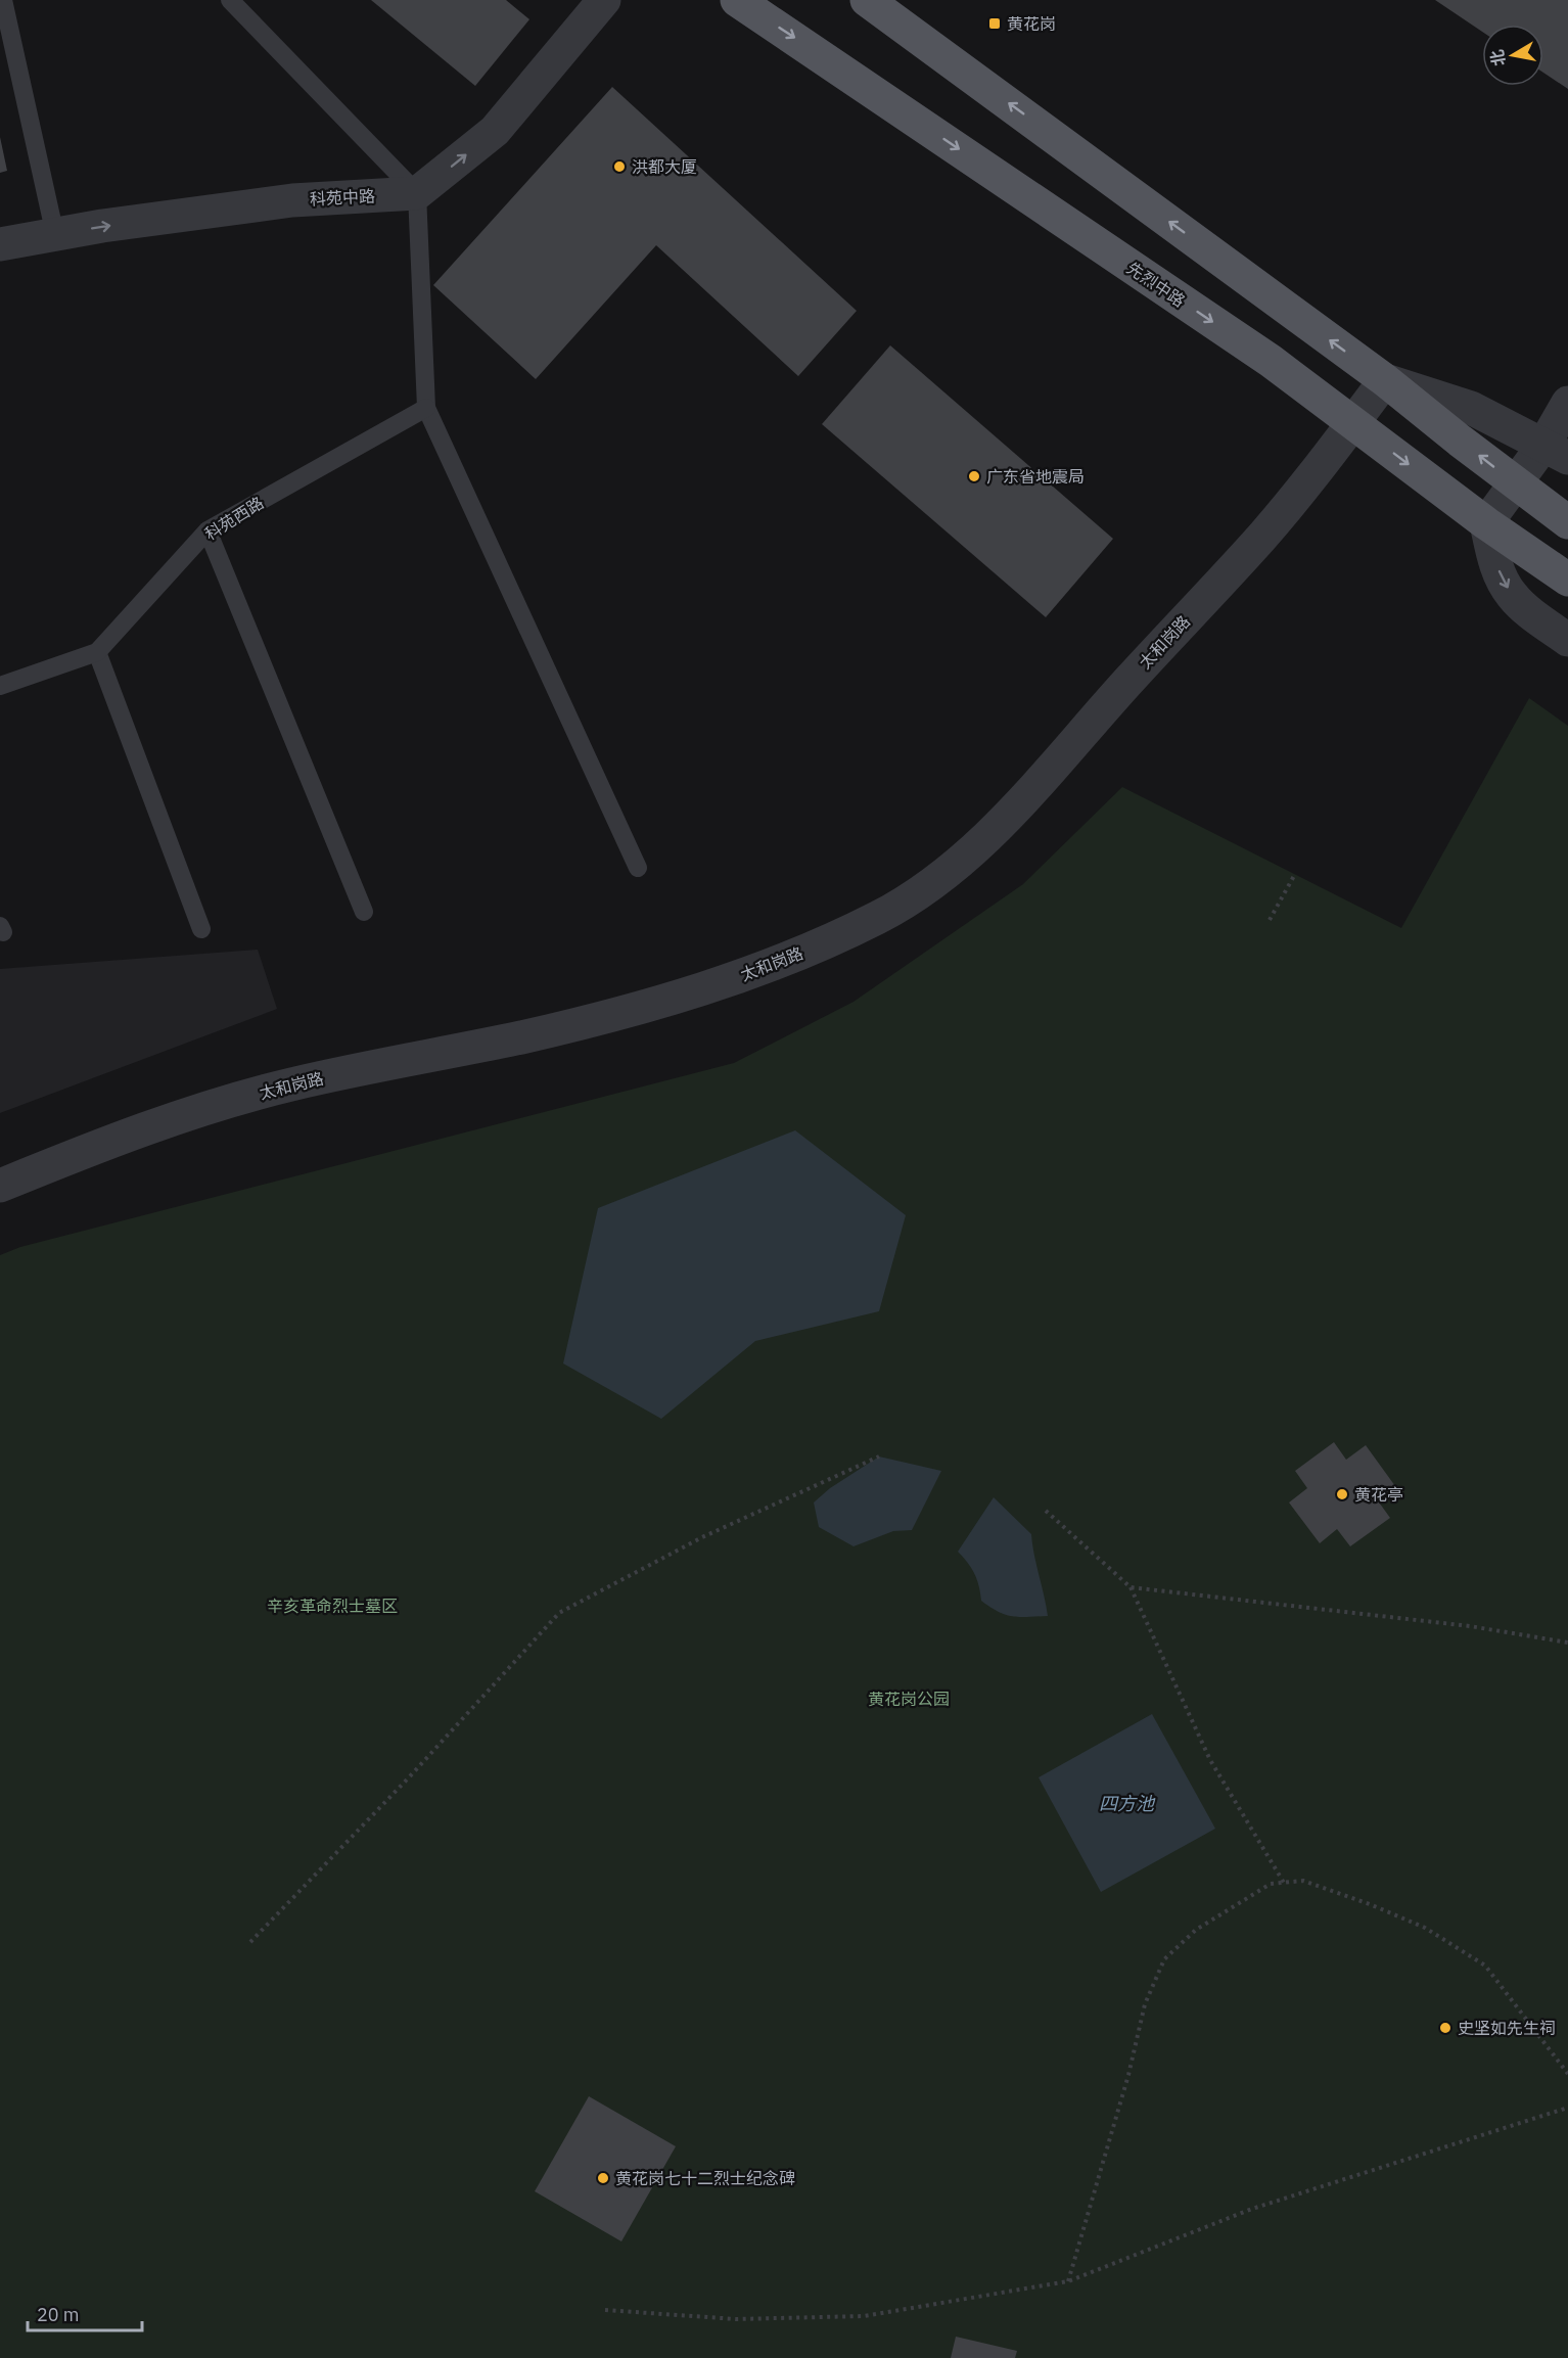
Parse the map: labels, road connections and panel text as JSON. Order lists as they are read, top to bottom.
{
  "streets": {
    "main road": ["先烈中路"],
    "street": ["科苑中路", "太和岗路"],
    "lane": ["科苑西路"]
  },
  "crossings": [
    ["先烈中路", "太和岗路"]
  ],
  "one_way": ["科苑中路"],
  "water": ["四方池"],
  "parks": ["辛亥革命烈士墓区", "黄花岗公园"],
  "places": {
    "transit": ["黄花岗"],
    "other": [
      "洪都大厦",
      "广东省地震局",
      "黄花亭",
      "史坚如先生祠",
      "黄花岗七十二烈士纪念碑"
    ]
  },
  "scale_bar": "20 m",
  "north": "left"
}
